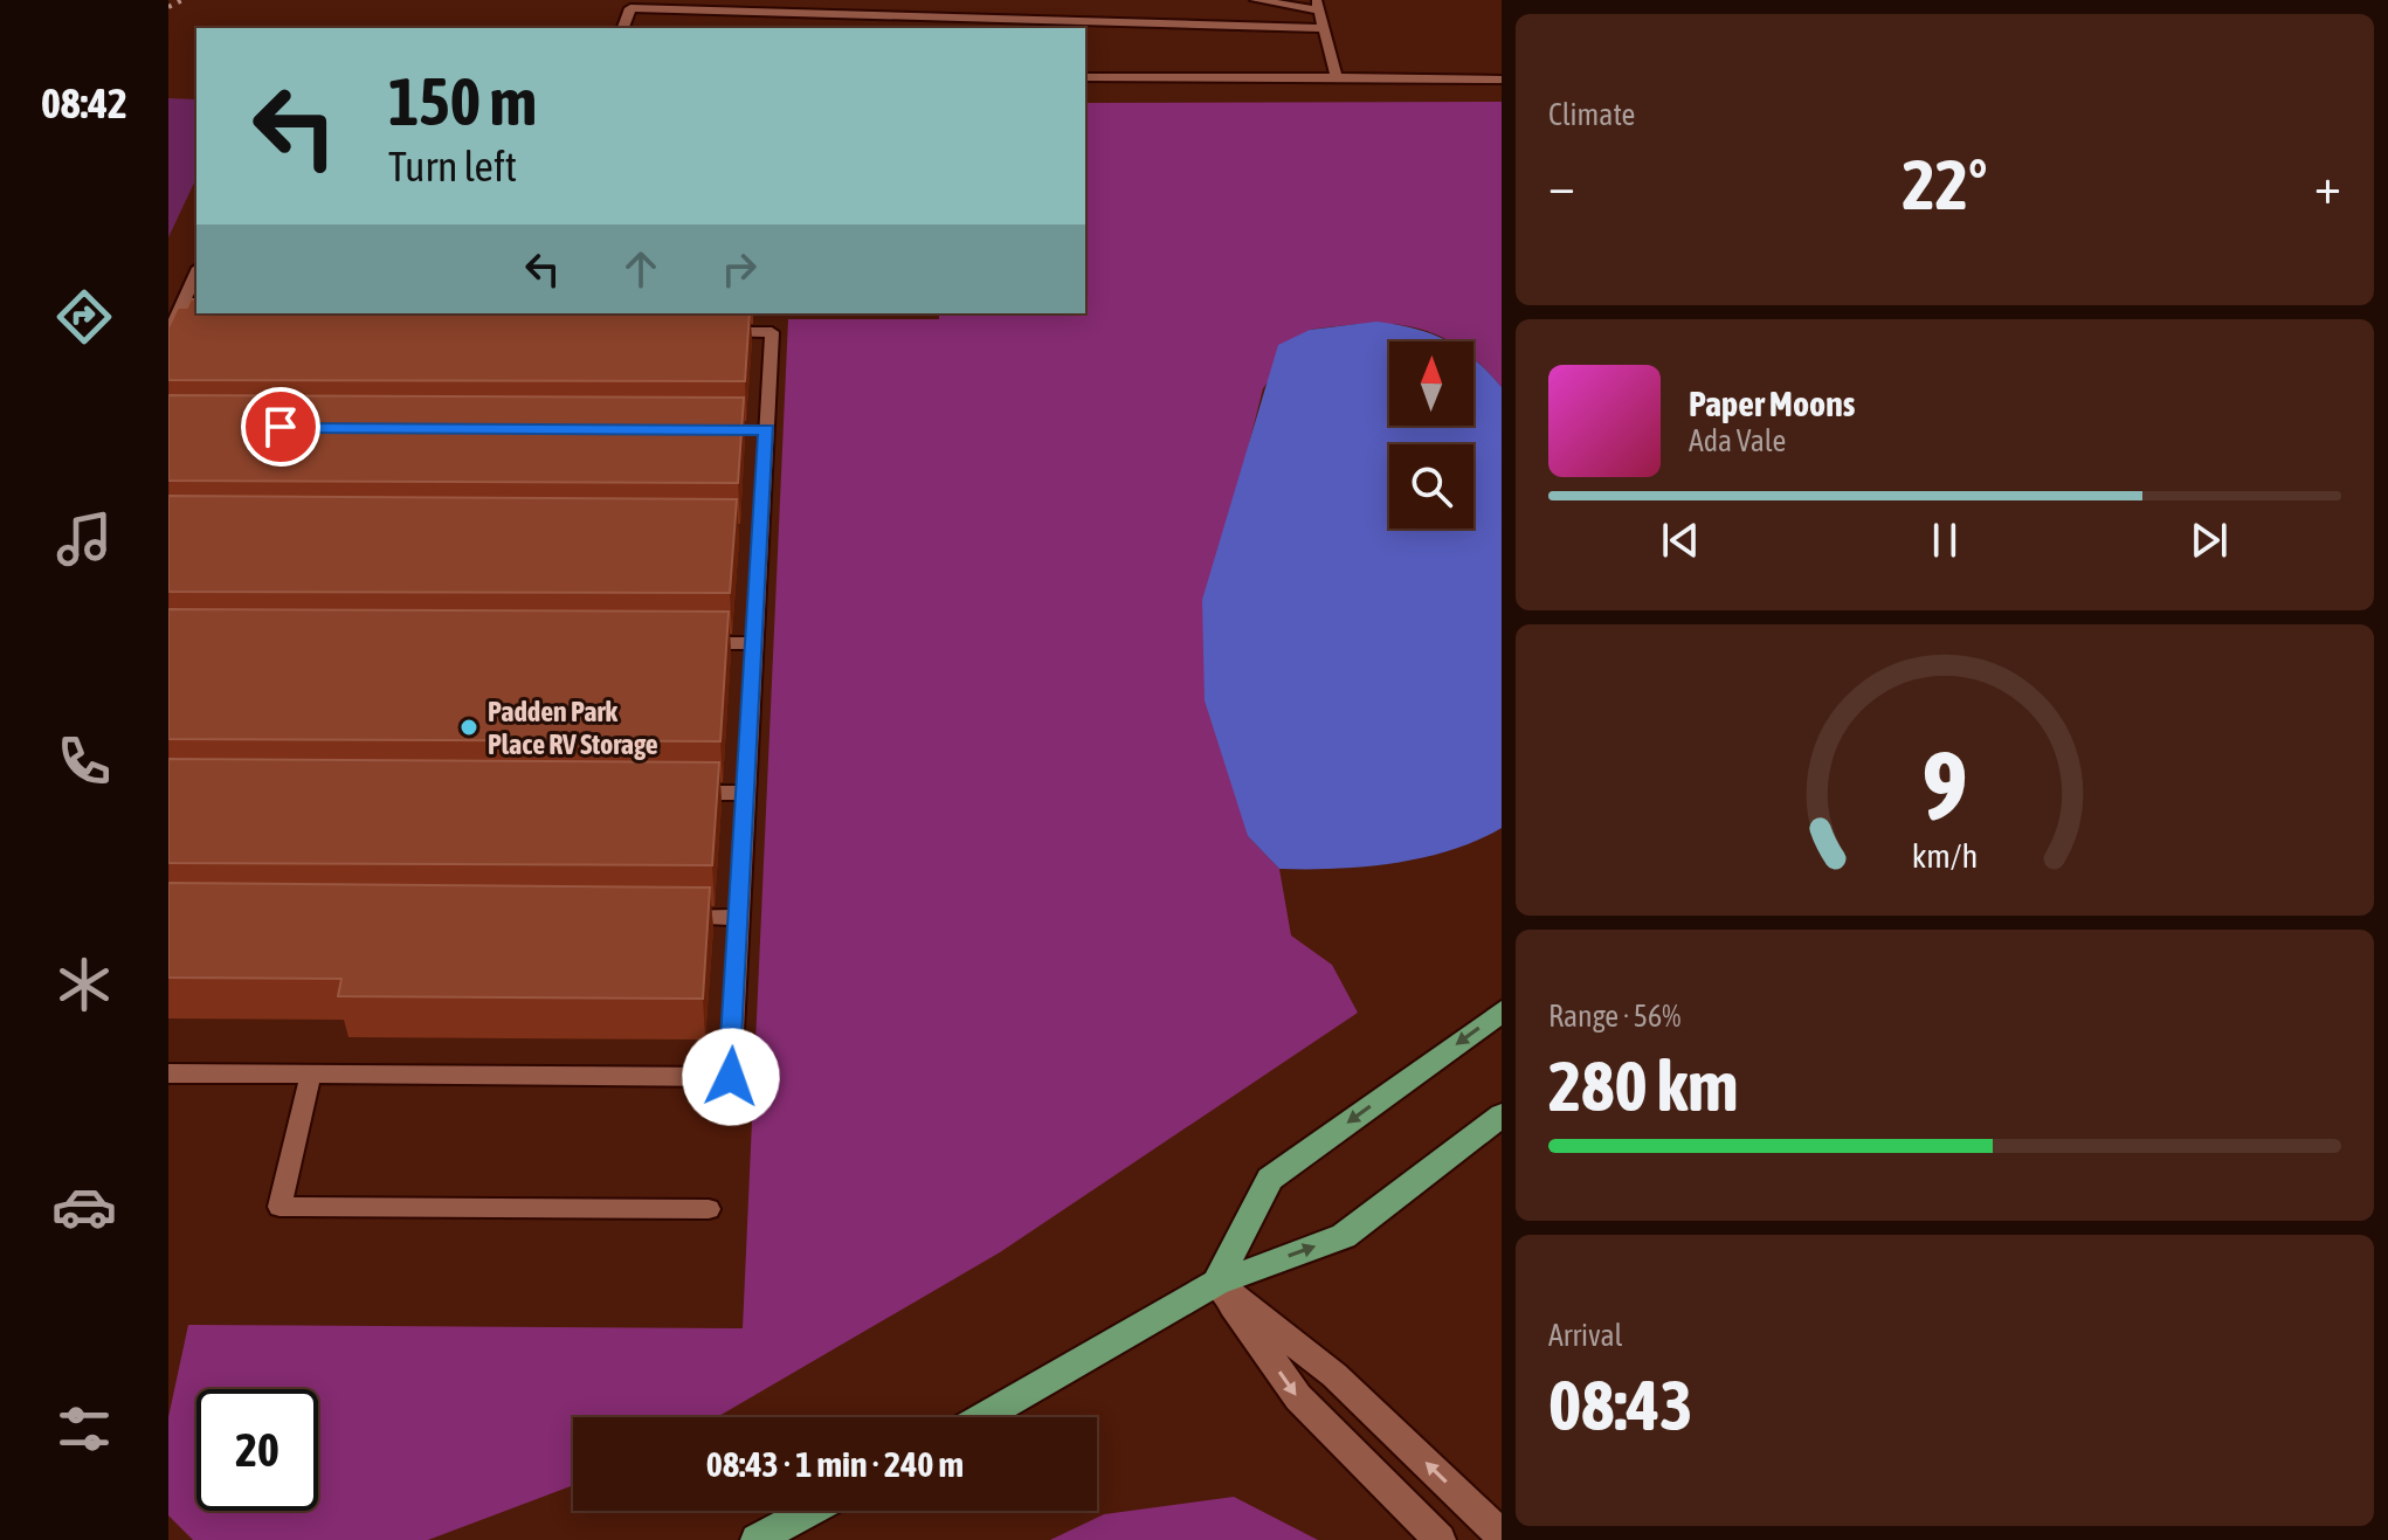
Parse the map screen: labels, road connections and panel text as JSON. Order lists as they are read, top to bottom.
{
  "places": ["Padden Park Place RV Storage"],
  "north": "top",
  "page": {
    "tabs": "08:42",
    "tile": [
      "Climate",
      ["Range · 56%", "280 km"],
      ["Arrival", "08:43"]
    ],
    "turn": ["150 m", "Turn left"],
    "heat": ["−", "22°", "+"],
    "song": ["Paper Moons", "Ada Vale"],
    "limit": "20",
    "trip": "08:43 · 1 min · 240 m",
    "gauge": ["9", "km/h"]
  }
}
